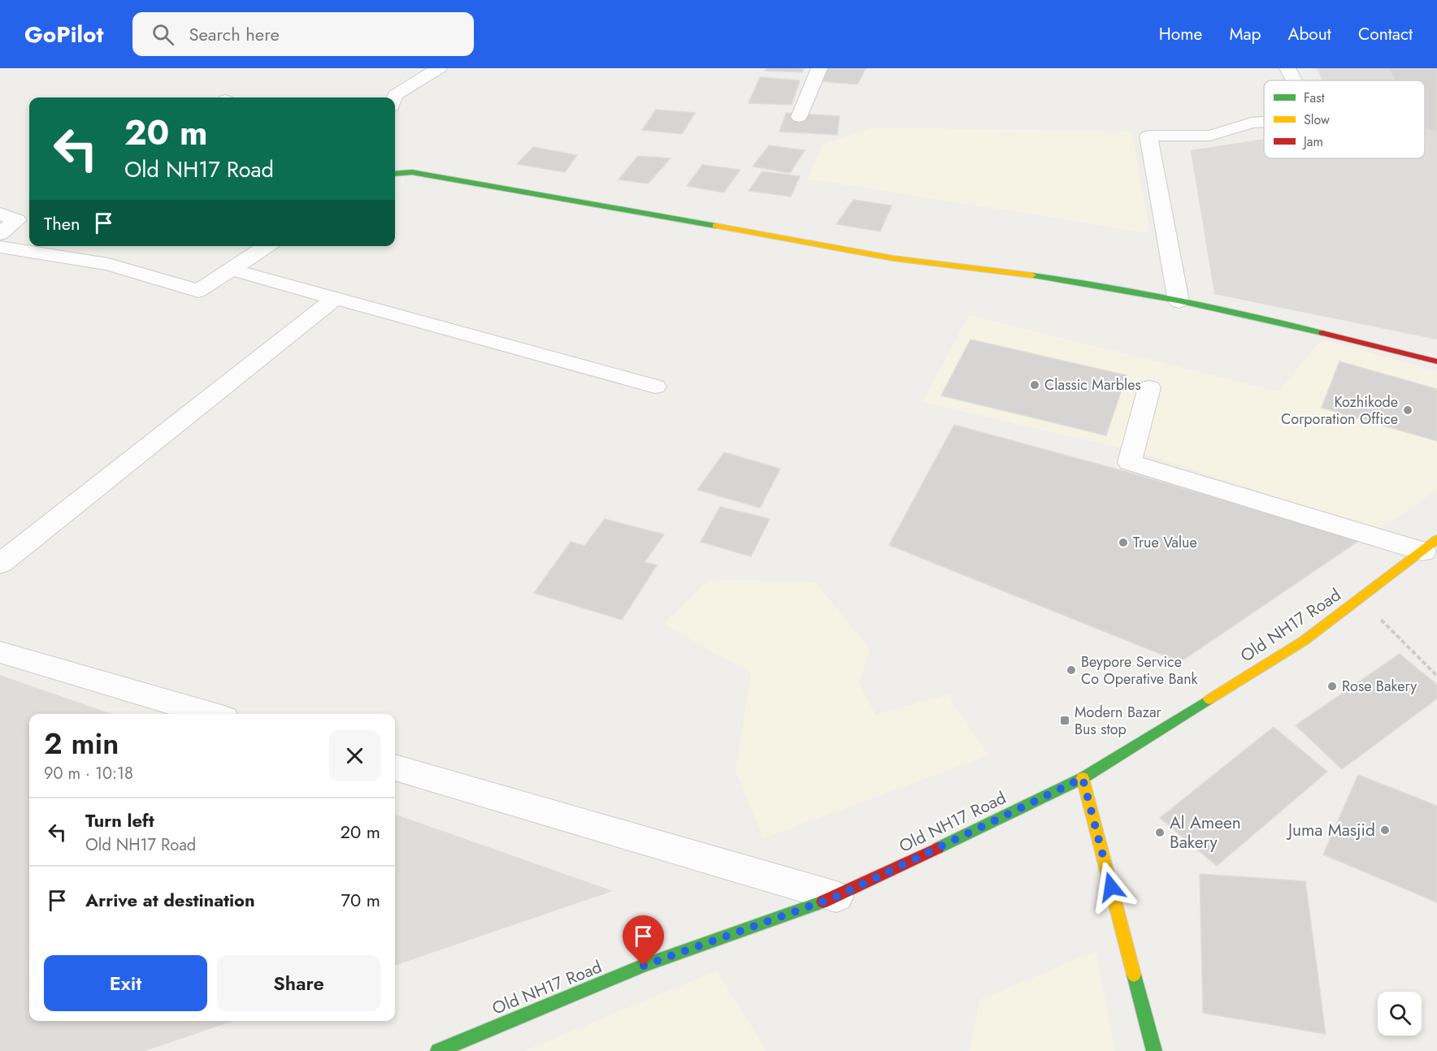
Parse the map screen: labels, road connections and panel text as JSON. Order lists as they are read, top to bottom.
{
  "streets": {
    "street": ["Old NH17 Road"]
  },
  "places": {
    "other": [
      "Classic Marbles",
      "Kozhikode Corporation Office",
      "True Value",
      "Beypore Service Co Operative Bank",
      "Rose Bakery",
      "Juma Masjid",
      "Al Ameen Bakery"
    ],
    "transit": ["Modern Bazar Bus stop"]
  },
  "legend": ["Fast", "Slow", "Jam"],
  "page": {
    "header": "GoPilot",
    "search": "Search here",
    "nav": [
      "Home",
      "Map",
      "About",
      "Contact"
    ],
    "turn": ["20 m", "Old NH17 Road"],
    "then": "Then",
    "heading": ["2 min", "90 m · 10:18"],
    "list": [
      {
        "name": "Turn left",
        "note": "Old NH17 Road",
        "value": "20 m"
      },
      {
        "name": "Arrive at destination",
        "value": "70 m"
      }
    ],
    "buttons": ["Exit", "Share"]
  }
}
